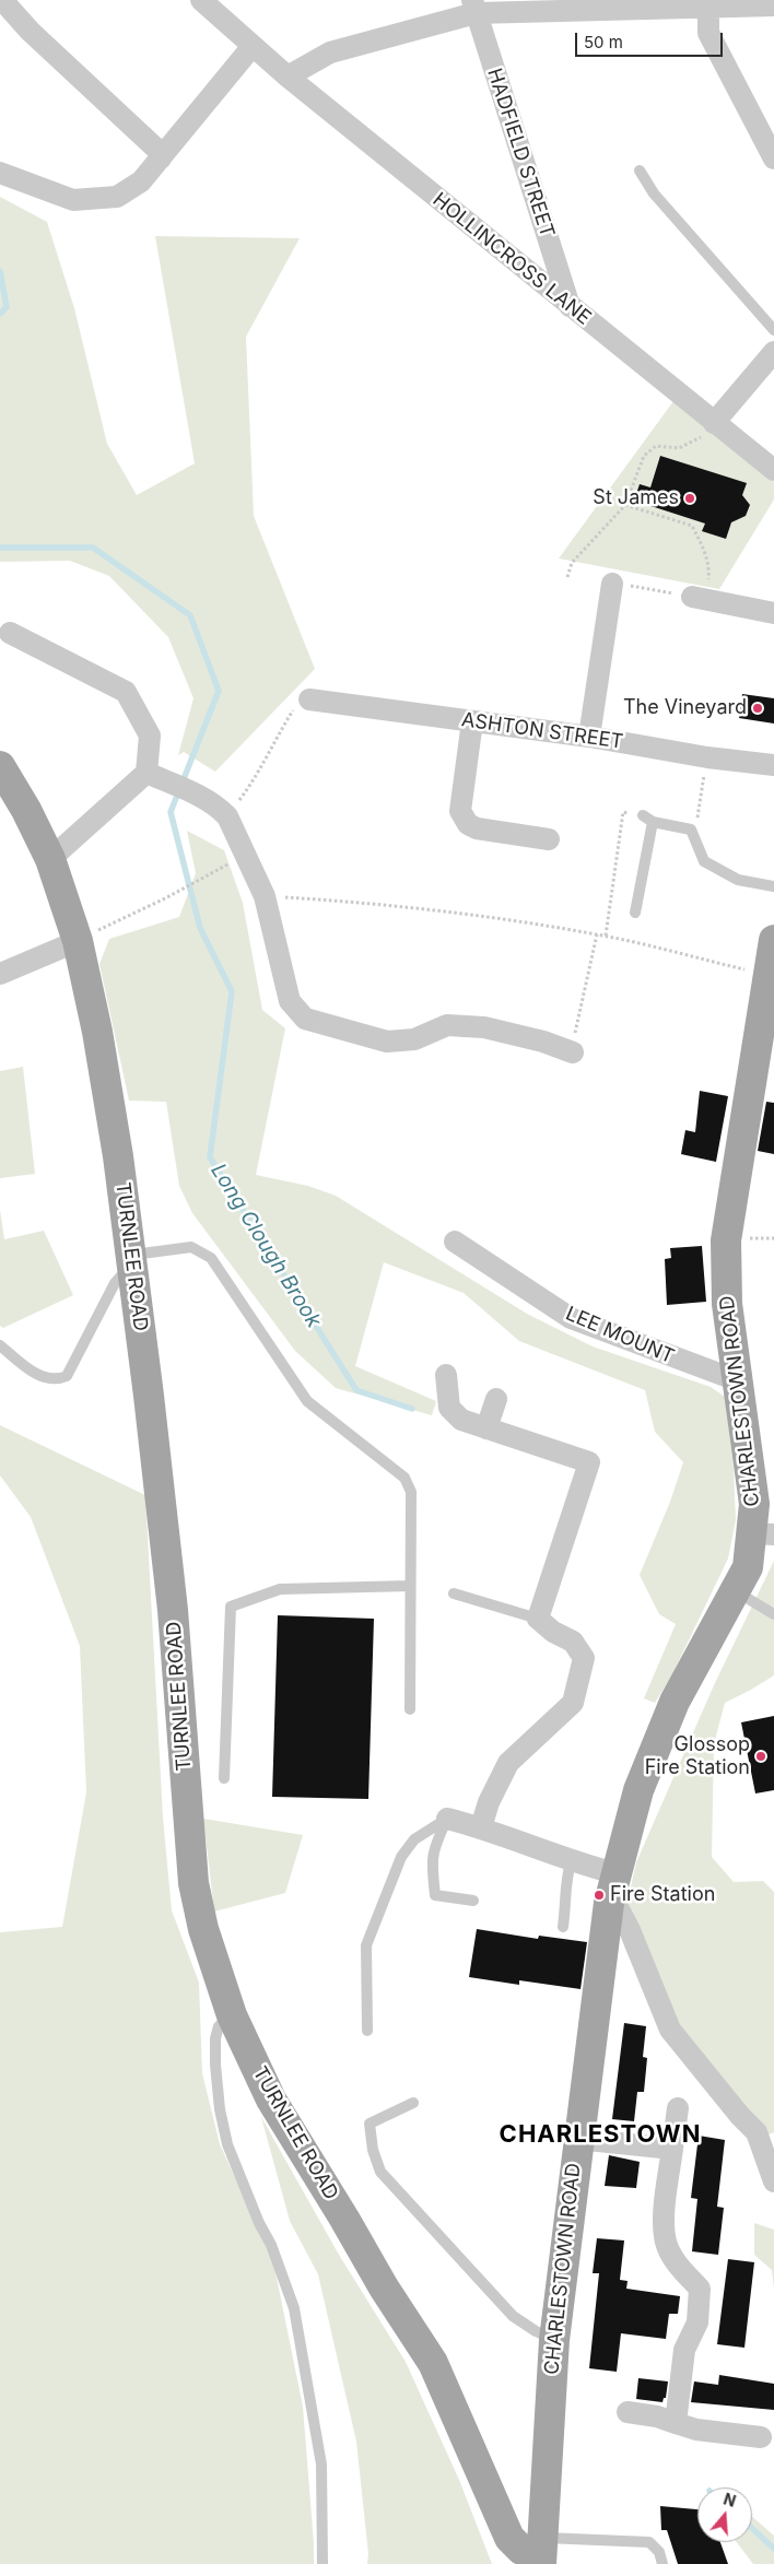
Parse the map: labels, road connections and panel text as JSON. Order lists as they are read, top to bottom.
{
  "streets": {
    "main road": ["TURNLEE ROAD", "CHARLESTOWN ROAD"],
    "street": [
      "HADFIELD STREET",
      "HOLLINCROSS LANE",
      "ASHTON STREET",
      "LEE MOUNT"
    ]
  },
  "crossings": [
    ["HADFIELD STREET", "HOLLINCROSS LANE"],
    ["TURNLEE ROAD", "CHARLESTOWN ROAD"],
    ["LEE MOUNT", "CHARLESTOWN ROAD"]
  ],
  "districts": ["CHARLESTOWN"],
  "water": ["Long Clough Brook"],
  "places": [
    "St James",
    "The Vineyard",
    "Glossop Fire Station",
    "Fire Station"
  ],
  "scale_bar": "50 m",
  "north": "top"
}
